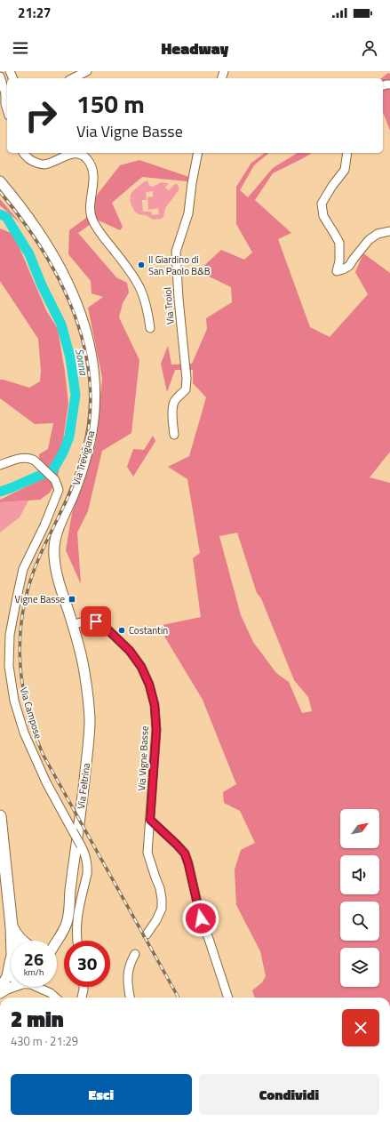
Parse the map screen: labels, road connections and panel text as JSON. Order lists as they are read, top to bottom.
{
  "streets": {
    "main road": ["Via Trevigiana", "Via Feltrina"],
    "street": ["Via Troiol", "Via Campose", "Via Vigne Basse"]
  },
  "crossings": [
    ["Via Trevigiana", "Via Vigne Basse"],
    ["Via Trevigiana", "Via Feltrina"],
    ["Via Vigne Basse", "Via Feltrina"]
  ],
  "water": ["Sonna"],
  "places": {
    "other": ["Il Giardino di San Paolo B&B", "Costantin"],
    "transit": ["Vigne Basse"]
  },
  "north": "top right",
  "page": {
    "status": "21:27",
    "header": "Headway",
    "turn": ["150 m", "Via Vigne Basse"],
    "speed": "26 km/h",
    "limit": "30",
    "heading": ["2 min", "430 m · 21:29"],
    "buttons": ["Esci", "Condividi"]
  }
}
